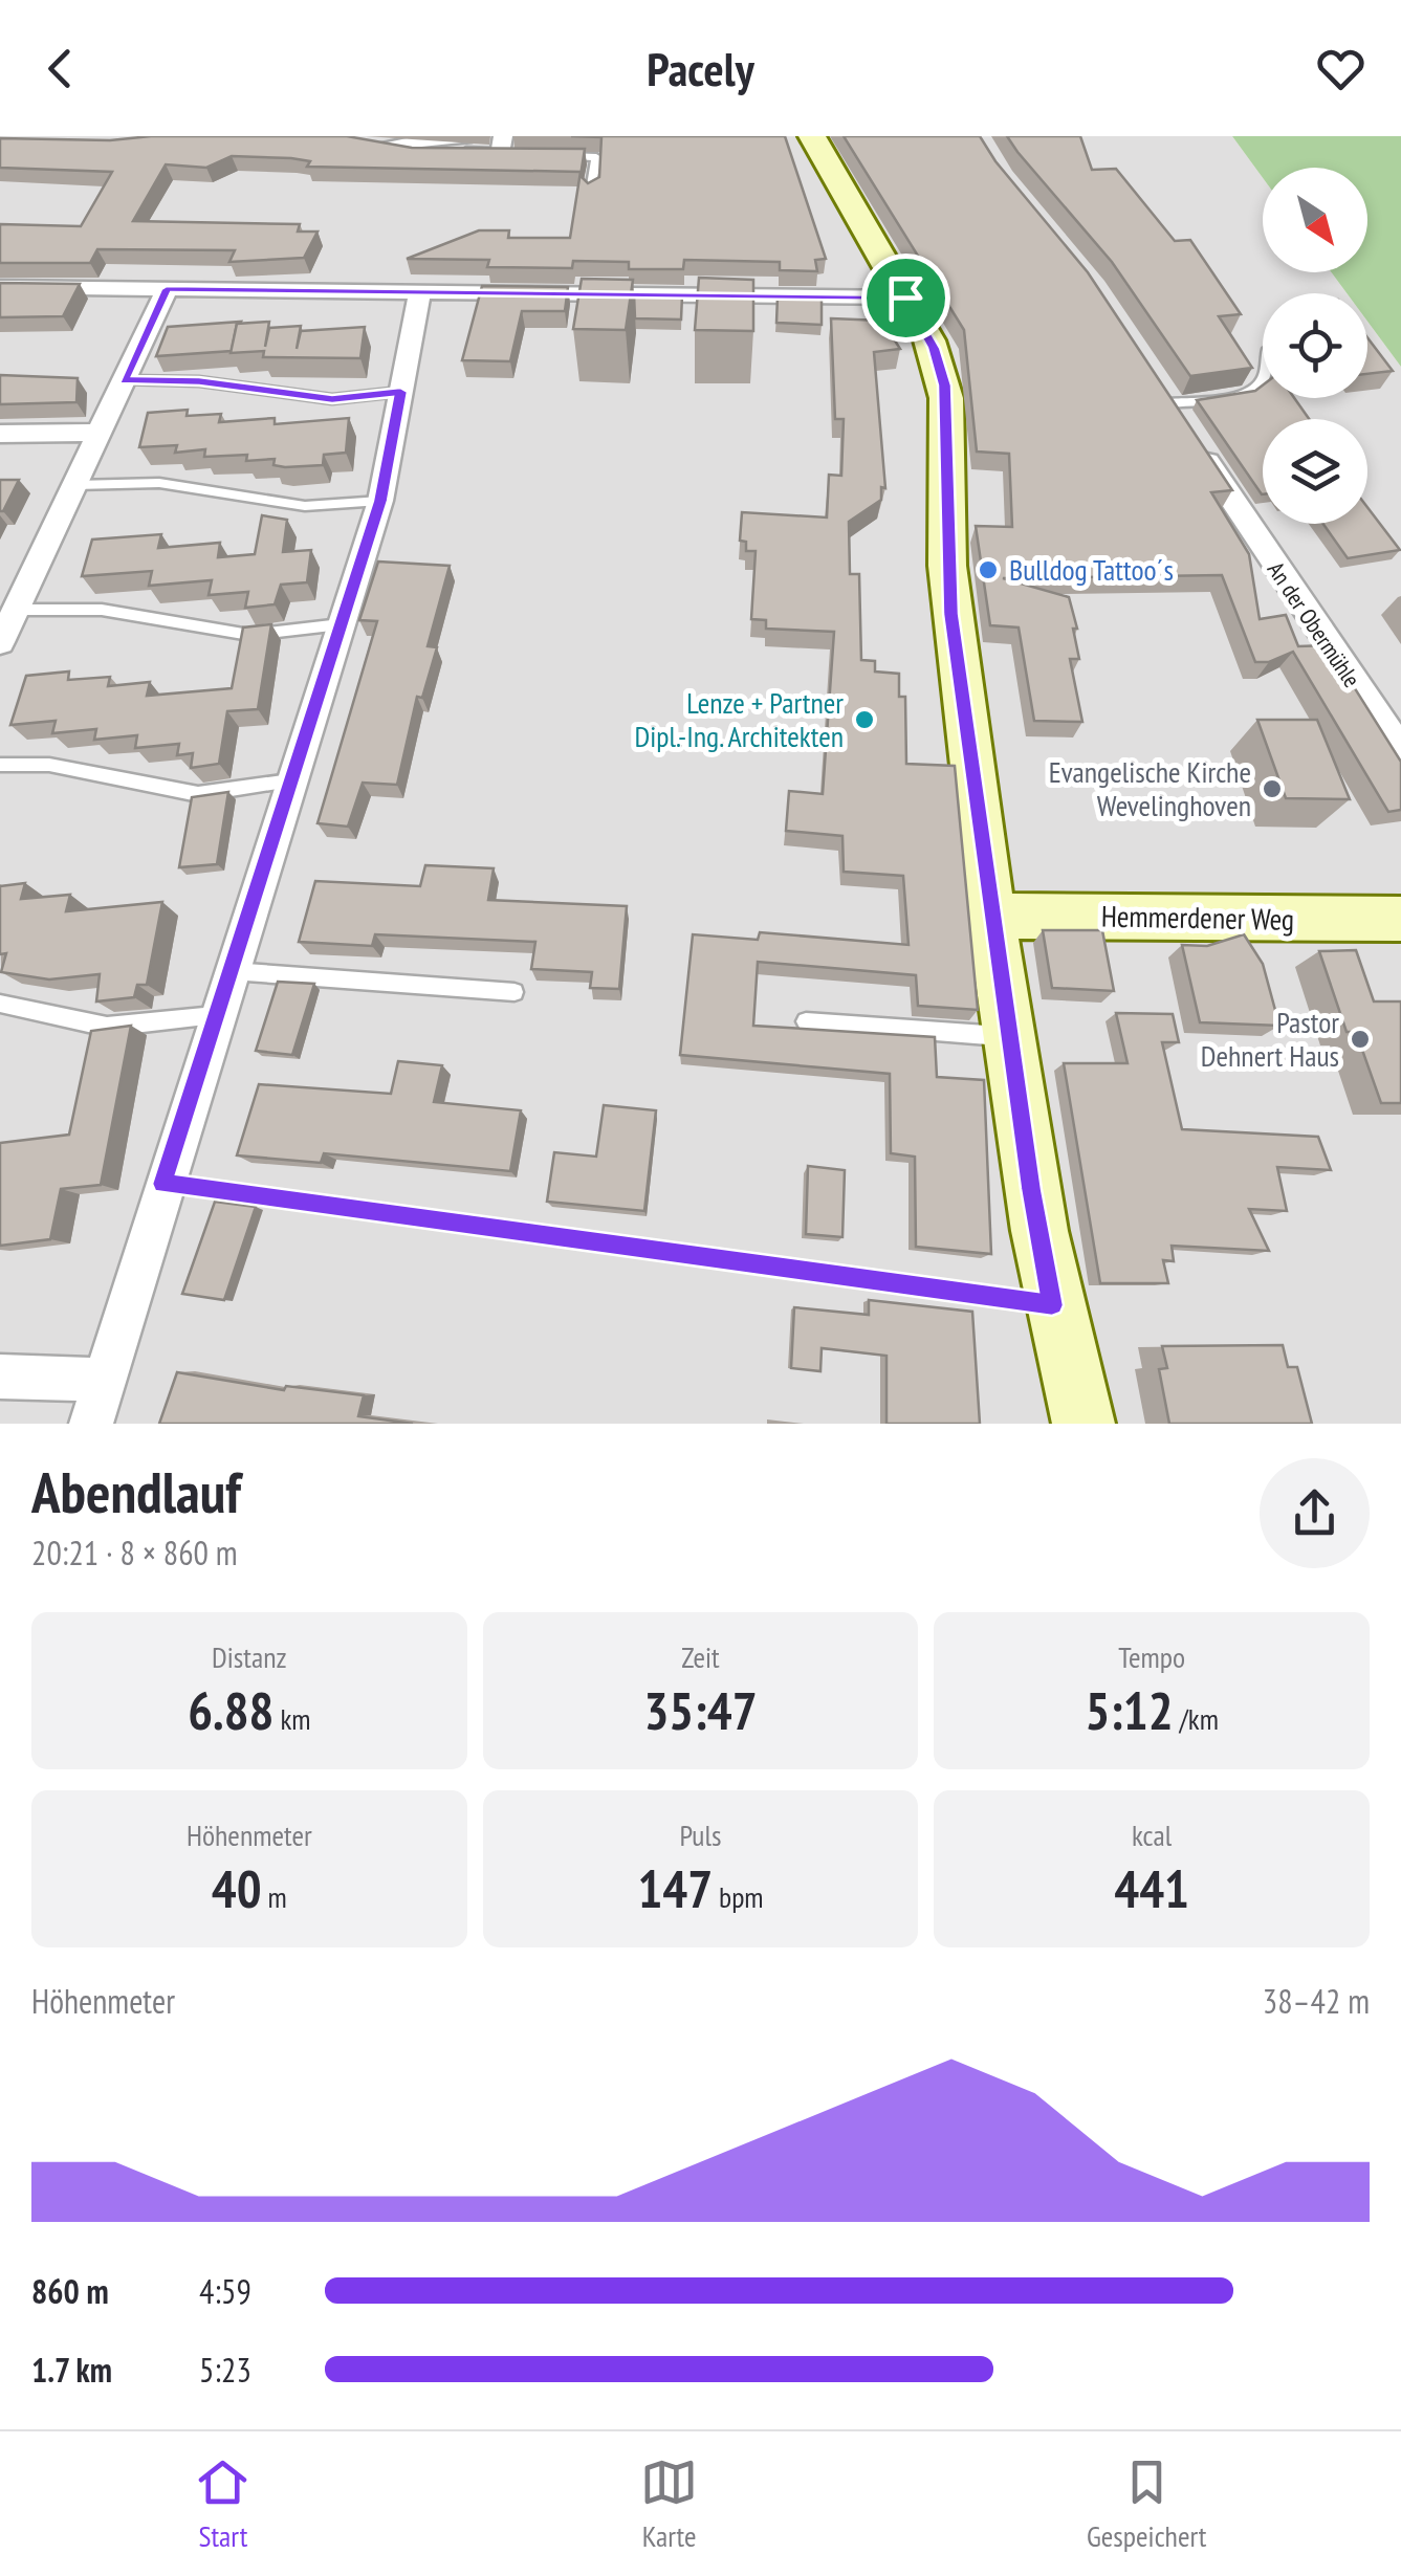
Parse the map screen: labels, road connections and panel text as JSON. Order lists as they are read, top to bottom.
{
  "streets": {
    "street": ["An der Obermühle", "Hemmerdener Weg"]
  },
  "places": [
    "Bulldog Tattoo´s",
    "Lenze + Partner Dipl.-Ing. Architekten",
    "Evangelische Kirche Wevelinghoven",
    "Pastor Dehnert Haus"
  ],
  "north": "bottom right",
  "page": {
    "header": "Pacely",
    "heading": ["Abendlauf", "20:21 · 8 × 860 m"],
    "stats": [
      ["Distanz", "6.88 km"],
      ["Zeit", "35:47"],
      ["Tempo", "5:12 /km"],
      ["Höhenmeter", "40 m"],
      ["Puls", "147 bpm"],
      ["kcal", "441"]
    ],
    "chart": ["Höhenmeter", "38–42 m"],
    "list": [
      {
        "name": "860 m",
        "note": "4:59"
      },
      {
        "name": "1.7 km",
        "note": "5:23"
      }
    ],
    "tabs": ["Start", "Karte", "Gespeichert"]
  }
}
